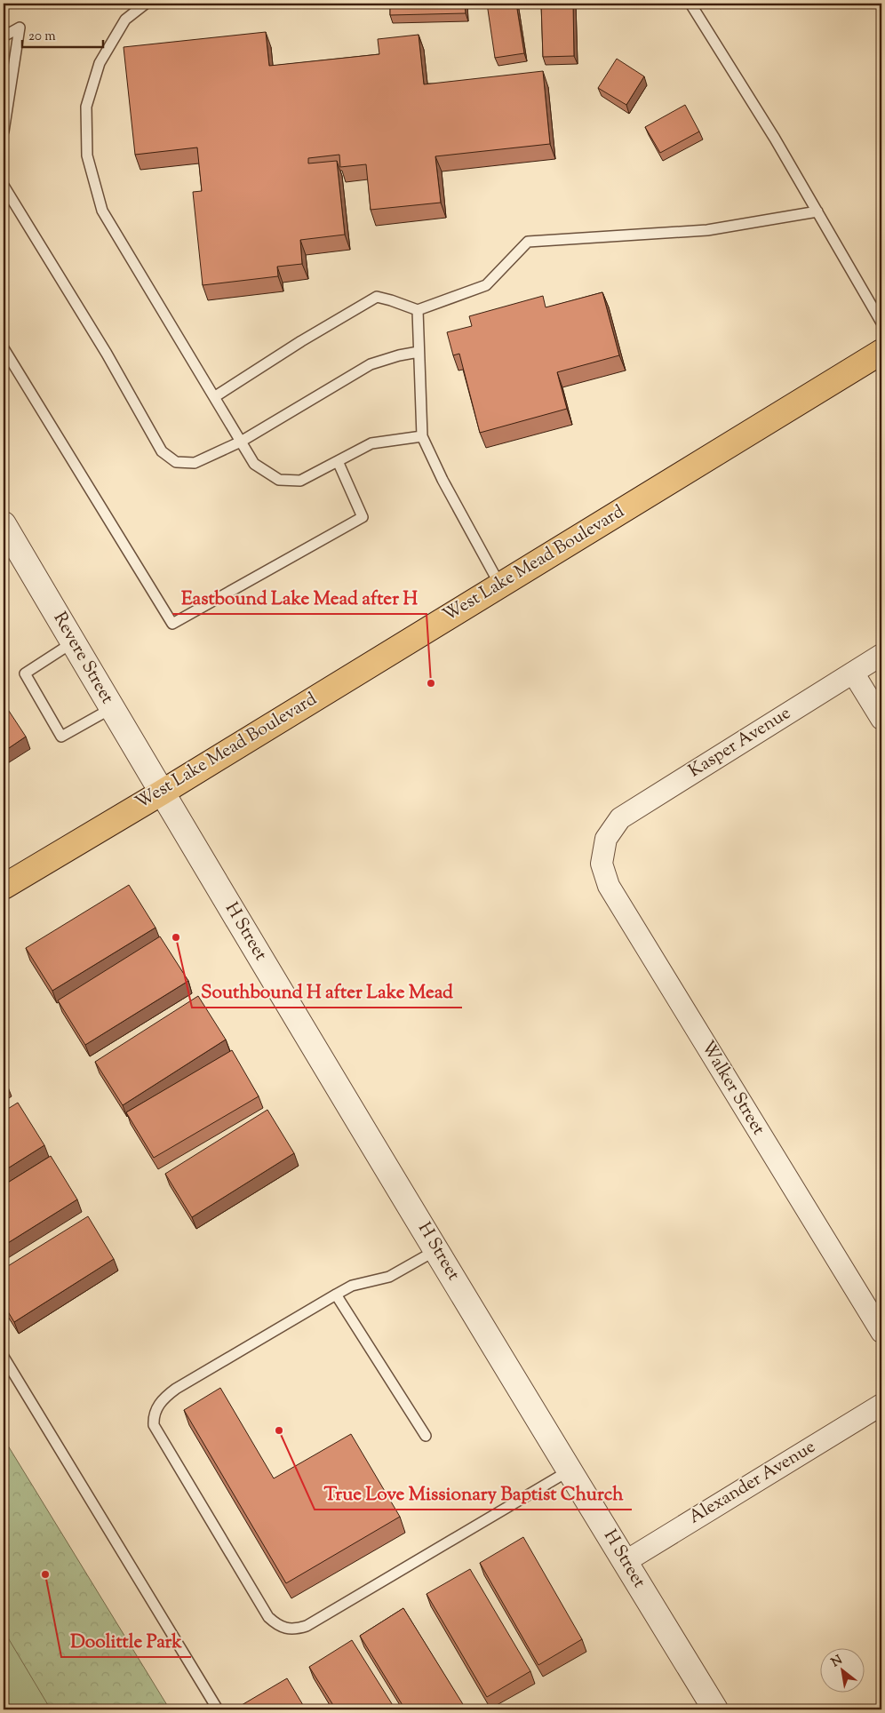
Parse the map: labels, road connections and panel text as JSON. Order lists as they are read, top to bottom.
{
  "streets": {
    "main road": ["West Lake Mead Boulevard"],
    "street": [
      "Revere Street",
      "Kasper Avenue",
      "H Street",
      "Walker Street",
      "Alexander Avenue"
    ]
  },
  "crossings": [
    ["West Lake Mead Boulevard", "Revere Street"],
    ["West Lake Mead Boulevard", "H Street"],
    ["Revere Street", "H Street"],
    ["Kasper Avenue", "Walker Street"],
    ["H Street", "Alexander Avenue"]
  ],
  "places": [
    "Eastbound Lake Mead after H",
    "Southbound H after Lake Mead",
    "True Love Missionary Baptist Church",
    "Doolittle Park"
  ],
  "scale_bar": "20 m",
  "north": "top left"
}
